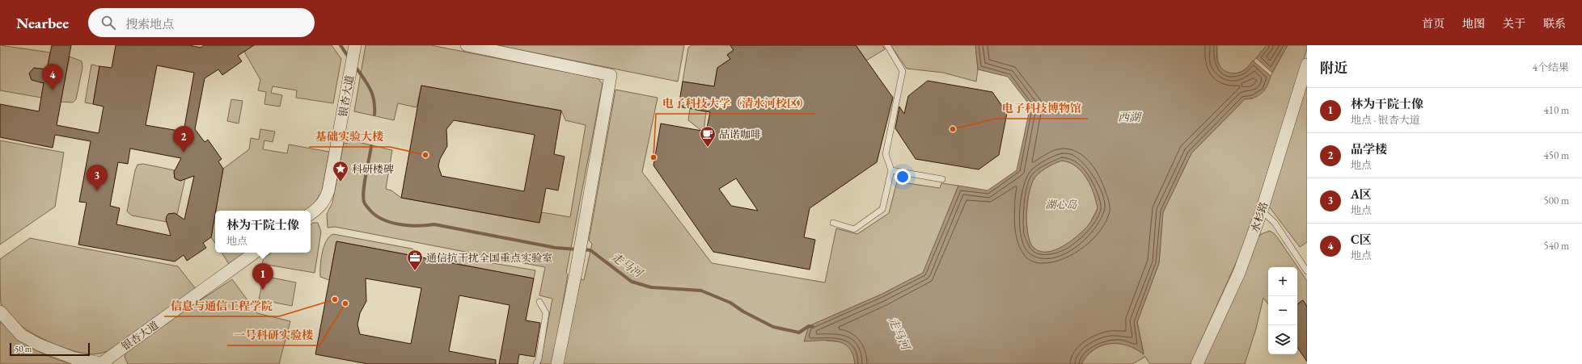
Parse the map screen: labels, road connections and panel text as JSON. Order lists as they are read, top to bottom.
{
  "streets": {
    "street": ["银杏大道", "水杉路"]
  },
  "water": ["西湖", "走马河"],
  "parks": ["湖心岛"],
  "places": {
    "other": [
      "电子科技博物馆",
      "基础实验大楼",
      "电子科技大学（清水河校区）",
      "信息与通信工程学院",
      "一号科研实验楼"
    ],
    "cafe": ["品诺咖啡"],
    "place": ["科研楼碑"],
    "office": ["通信抗干扰全国重点实验室"]
  },
  "scale_bar": "50 m",
  "page": {
    "header": "Nearbee",
    "search": "搜索地点",
    "nav": [
      "首页",
      "地图",
      "关于",
      "联系"
    ],
    "heading": ["附近", "4个结果"],
    "pins": [
      "4",
      "2",
      "3",
      "1"
    ],
    "list": [
      {
        "mark": "1",
        "name": "林为干院士像",
        "note": "地点 · 银杏大道",
        "value": "410 m"
      },
      {
        "mark": "2",
        "name": "品学楼",
        "note": "地点",
        "value": "450 m"
      },
      {
        "mark": "3",
        "name": "A区",
        "note": "地点",
        "value": "500 m"
      },
      {
        "mark": "4",
        "name": "C区",
        "note": "地点",
        "value": "540 m"
      }
    ],
    "popup": ["林为干院士像", "地点"],
    "map_buttons": ["+", "−"],
    "scale": "50 m"
  }
}
